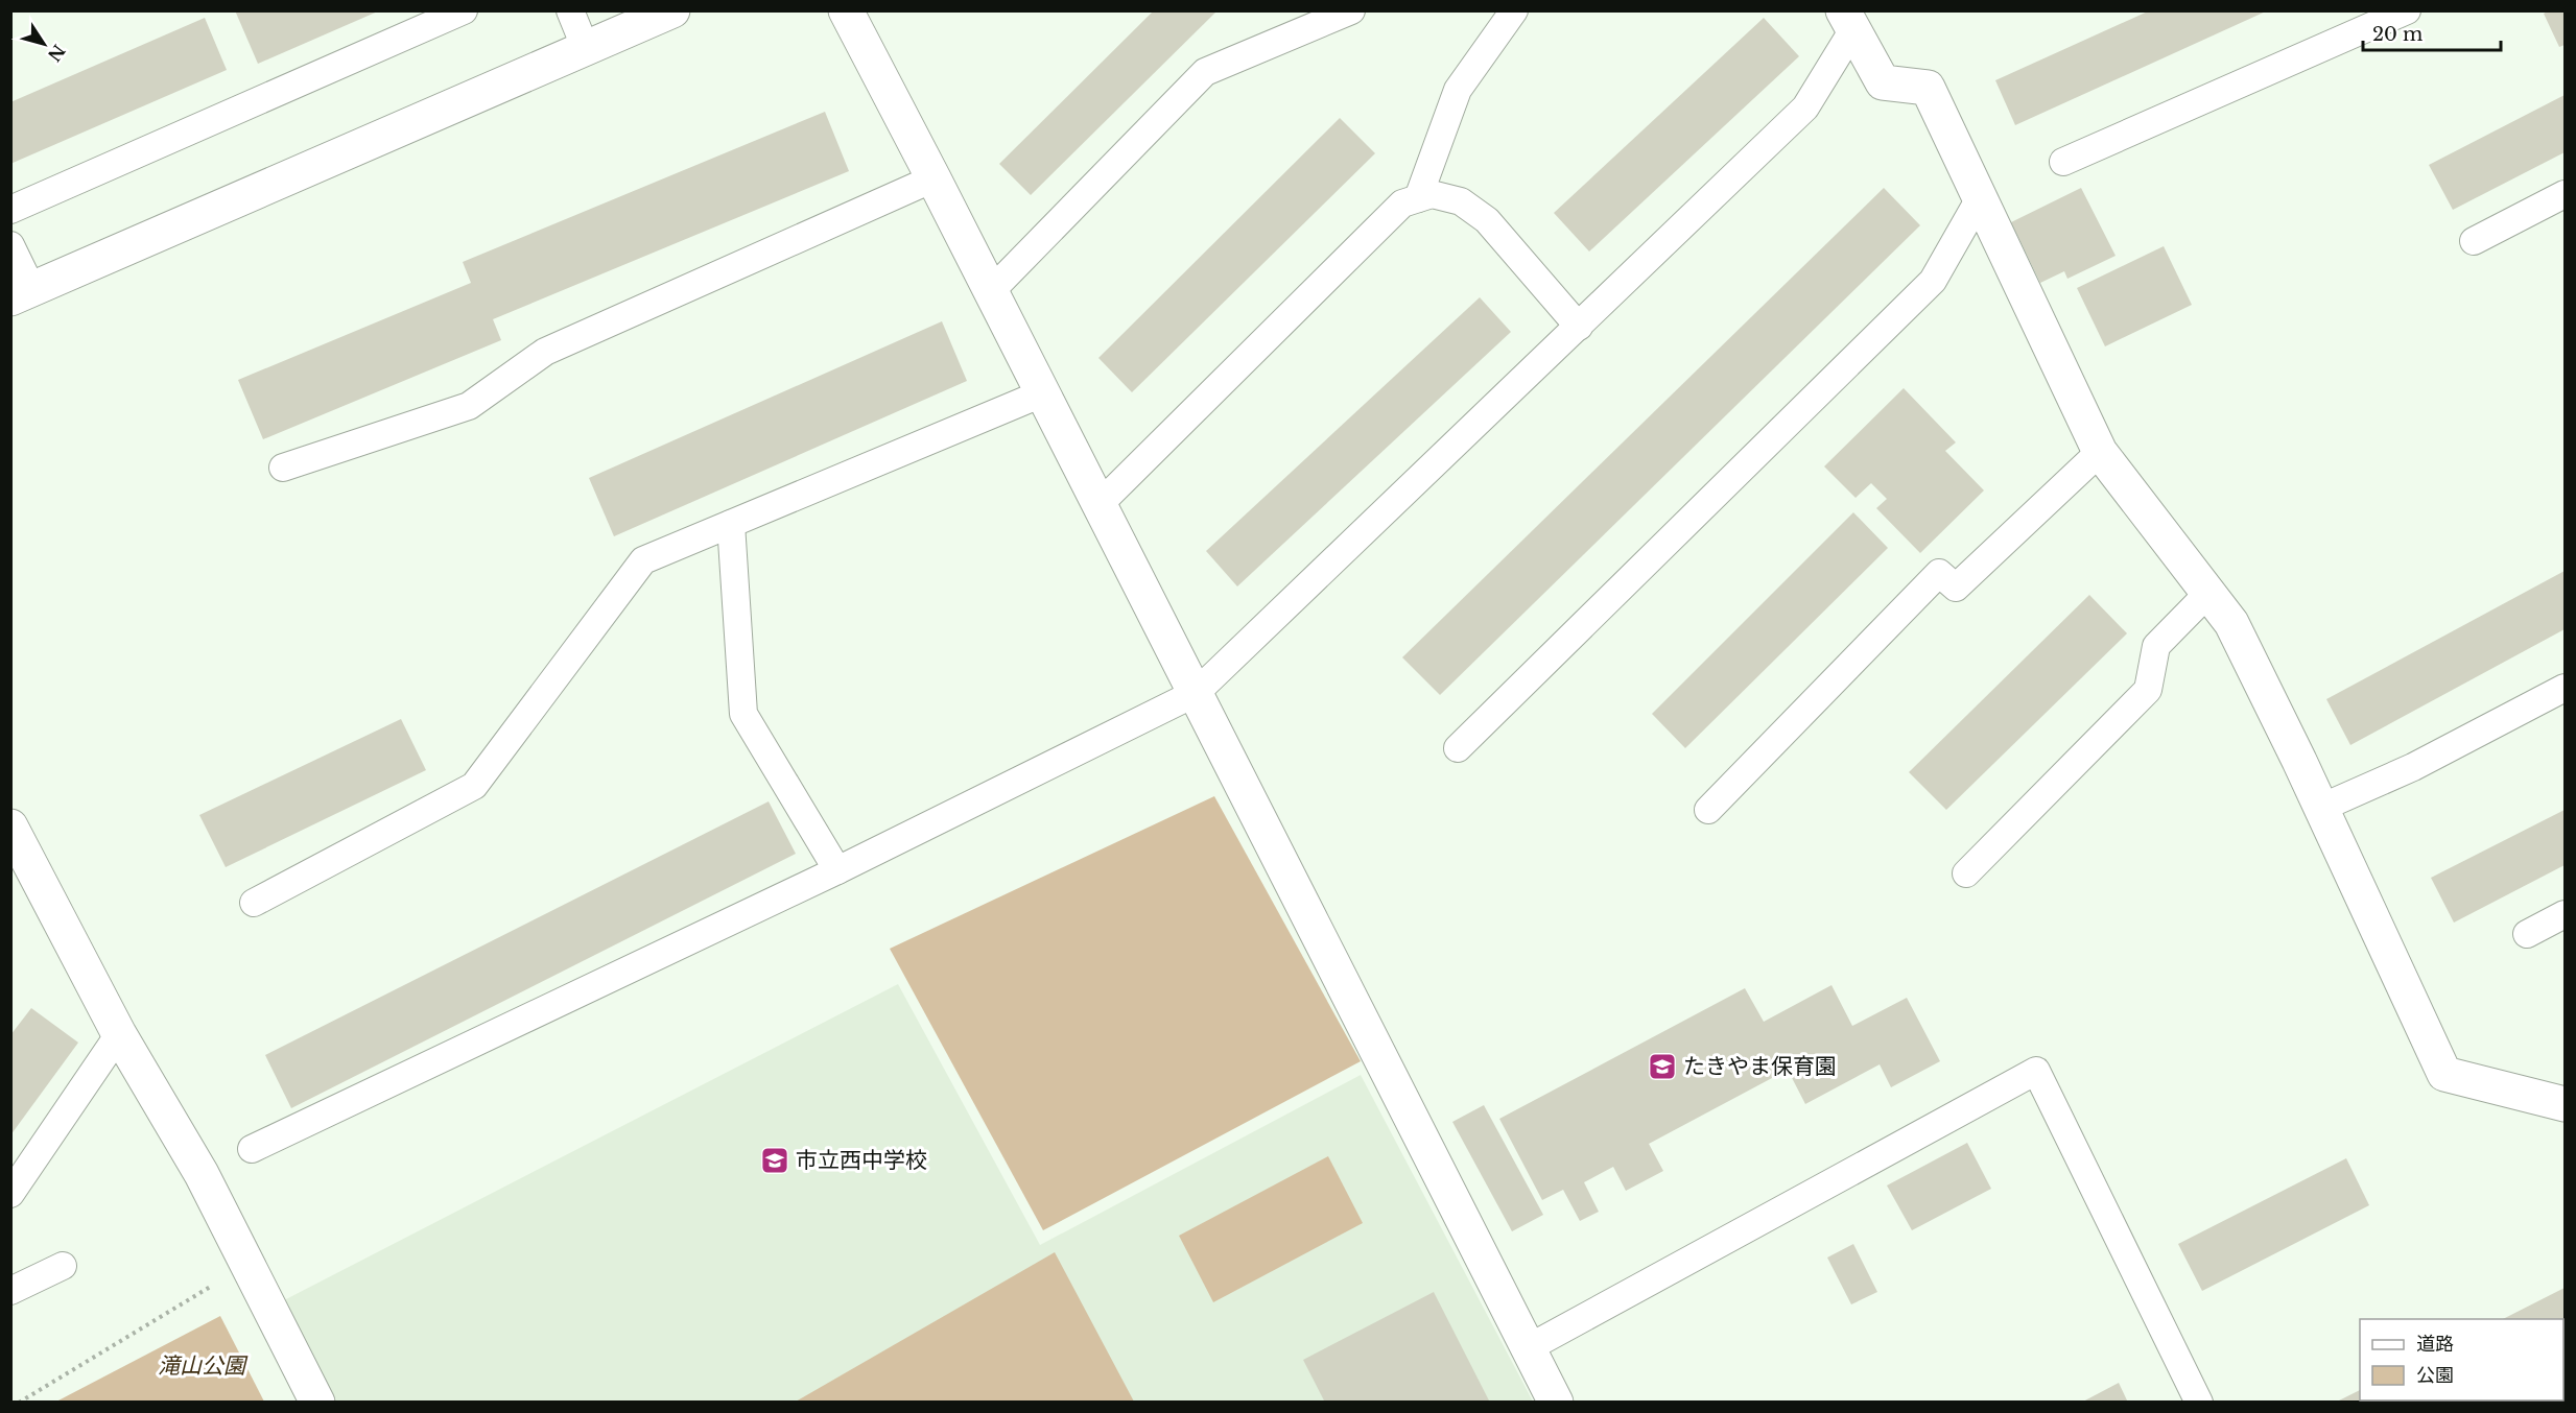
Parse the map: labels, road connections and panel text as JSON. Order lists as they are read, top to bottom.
{
  "parks": ["滝山公園"],
  "places": {
    "school or university": ["たきやま保育園", "市立西中学校"]
  },
  "legend": ["道路", "公園"],
  "scale_bar": "20 m",
  "north": "bottom right"
}
